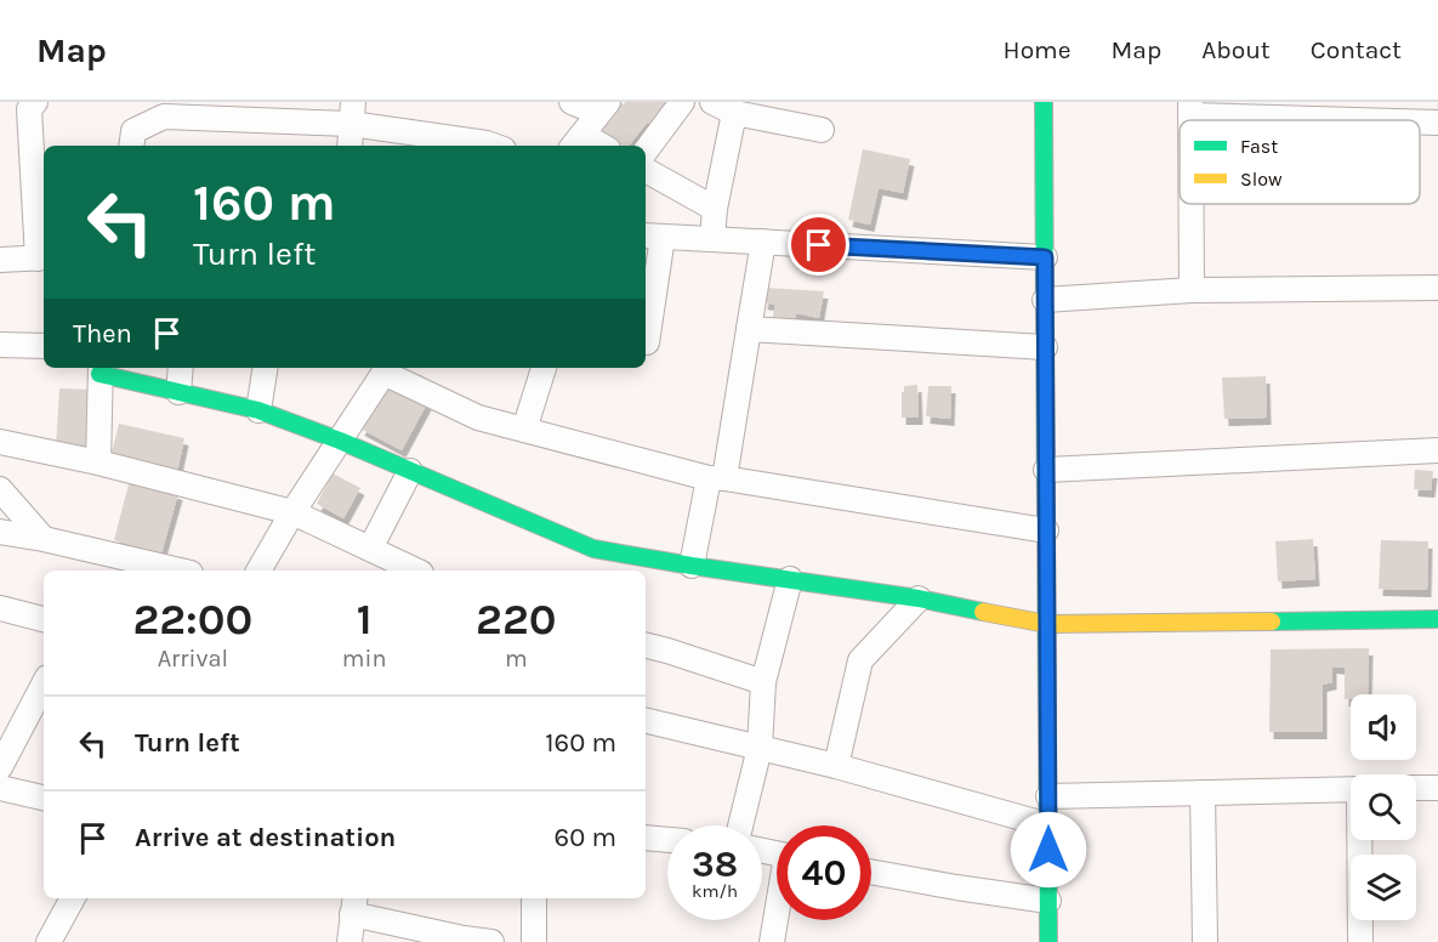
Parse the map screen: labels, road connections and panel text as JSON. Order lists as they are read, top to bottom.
{
  "legend": ["Fast", "Slow"],
  "page": {
    "header": "Map",
    "nav": [
      "Home",
      "Map",
      "About",
      "Contact"
    ],
    "turn": ["160 m", "Turn left"],
    "then": "Then",
    "eta": [
      "22:00",
      "Arrival",
      "1",
      "min",
      "220",
      "m"
    ],
    "list": [
      {
        "name": "Turn left",
        "value": "160 m"
      },
      {
        "name": "Arrive at destination",
        "value": "60 m"
      }
    ],
    "speed": "38 km/h",
    "limit": "40"
  }
}
